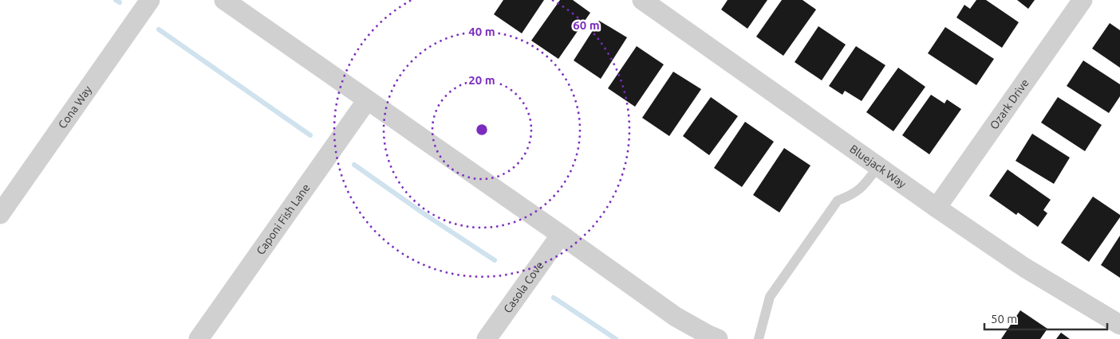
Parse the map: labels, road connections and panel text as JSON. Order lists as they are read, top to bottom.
{
  "streets": {
    "street": [
      "Ozark Drive",
      "Cona Way",
      "Bluejack Way",
      "Caponi Fish Lane",
      "Casola Cove"
    ]
  },
  "crossings": [
    ["Ozark Drive", "Bluejack Way"]
  ],
  "scale_bar": "50 m",
  "rings": ["60 m", "40 m", "20 m"]
}
